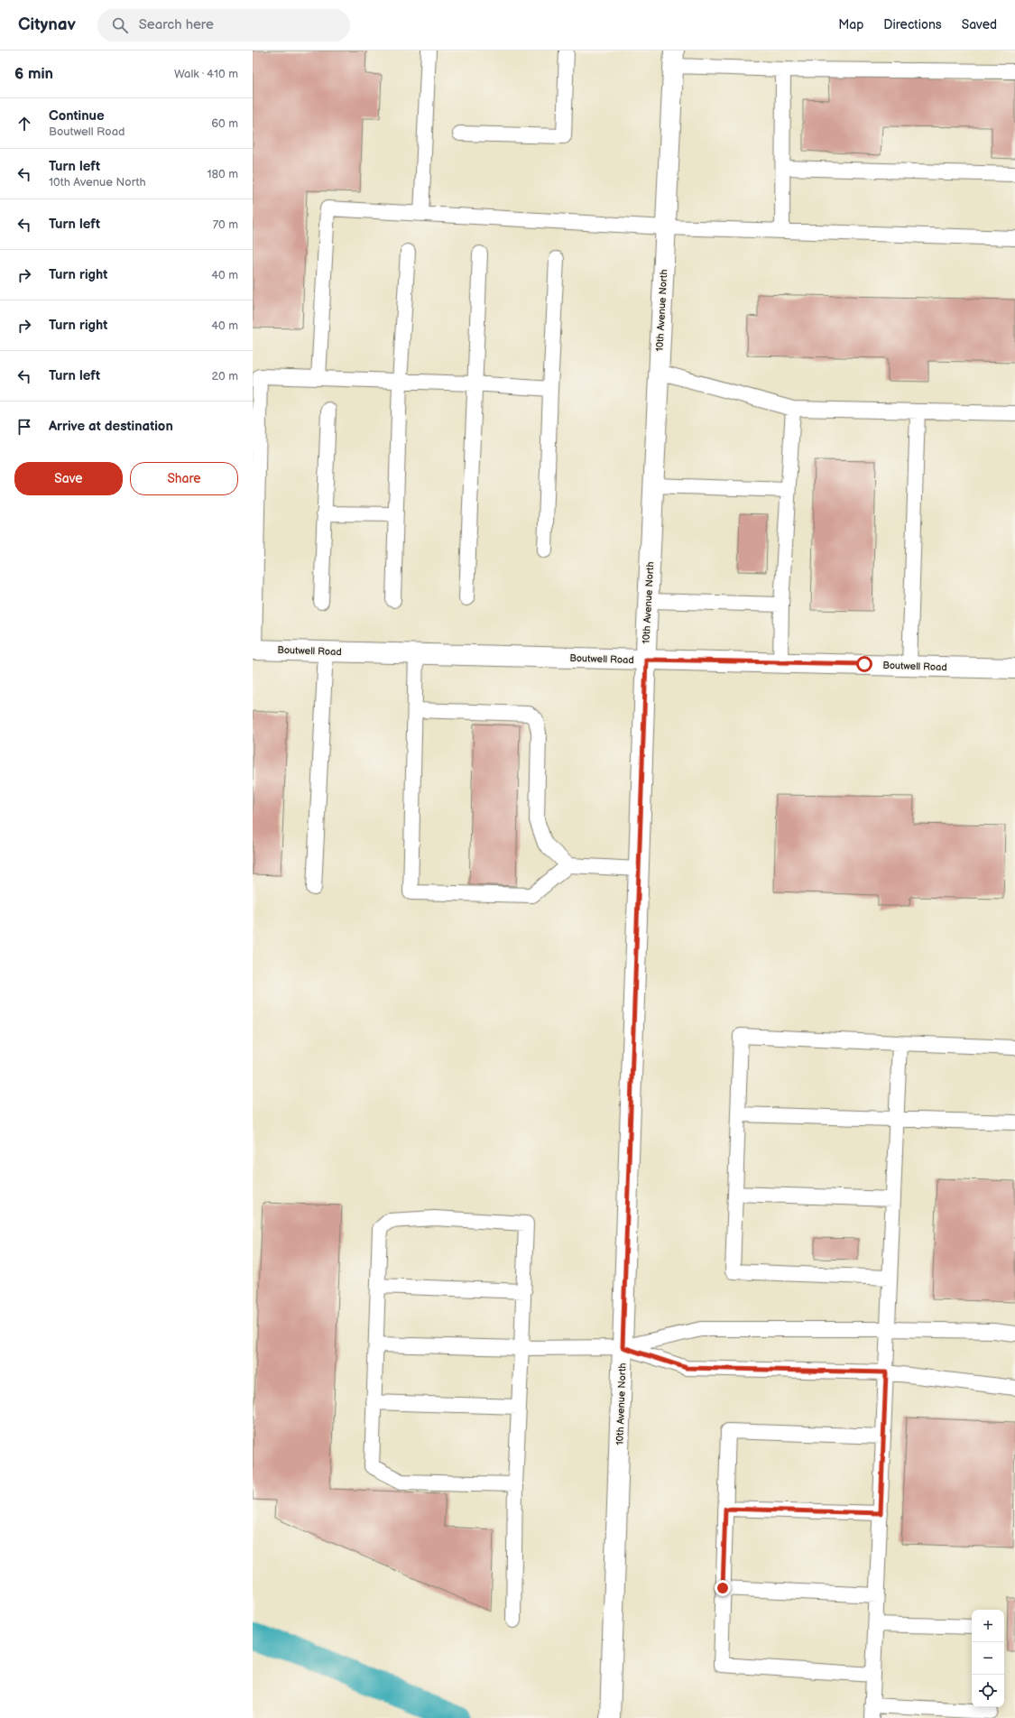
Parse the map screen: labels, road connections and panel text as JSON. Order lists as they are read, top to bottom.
{
  "streets": {
    "street": ["10th Avenue North", "Boutwell Road"]
  },
  "crossings": [
    ["10th Avenue North", "Boutwell Road"]
  ],
  "page": {
    "header": "Citynav",
    "search": "Search here",
    "nav": ["Map", "Directions", "Saved"],
    "heading": ["6 min", "Walk · 410 m"],
    "list": [
      ["Continue", "Boutwell Road", "60 m"],
      ["Turn left", "10th Avenue North", "180 m"],
      ["Turn left", "70 m"],
      ["Turn right", "40 m"],
      ["Turn right", "40 m"],
      ["Turn left", "20 m"],
      "Arrive at destination"
    ],
    "buttons": ["Save", "Share"],
    "map_buttons": ["+", "−"]
  }
}
